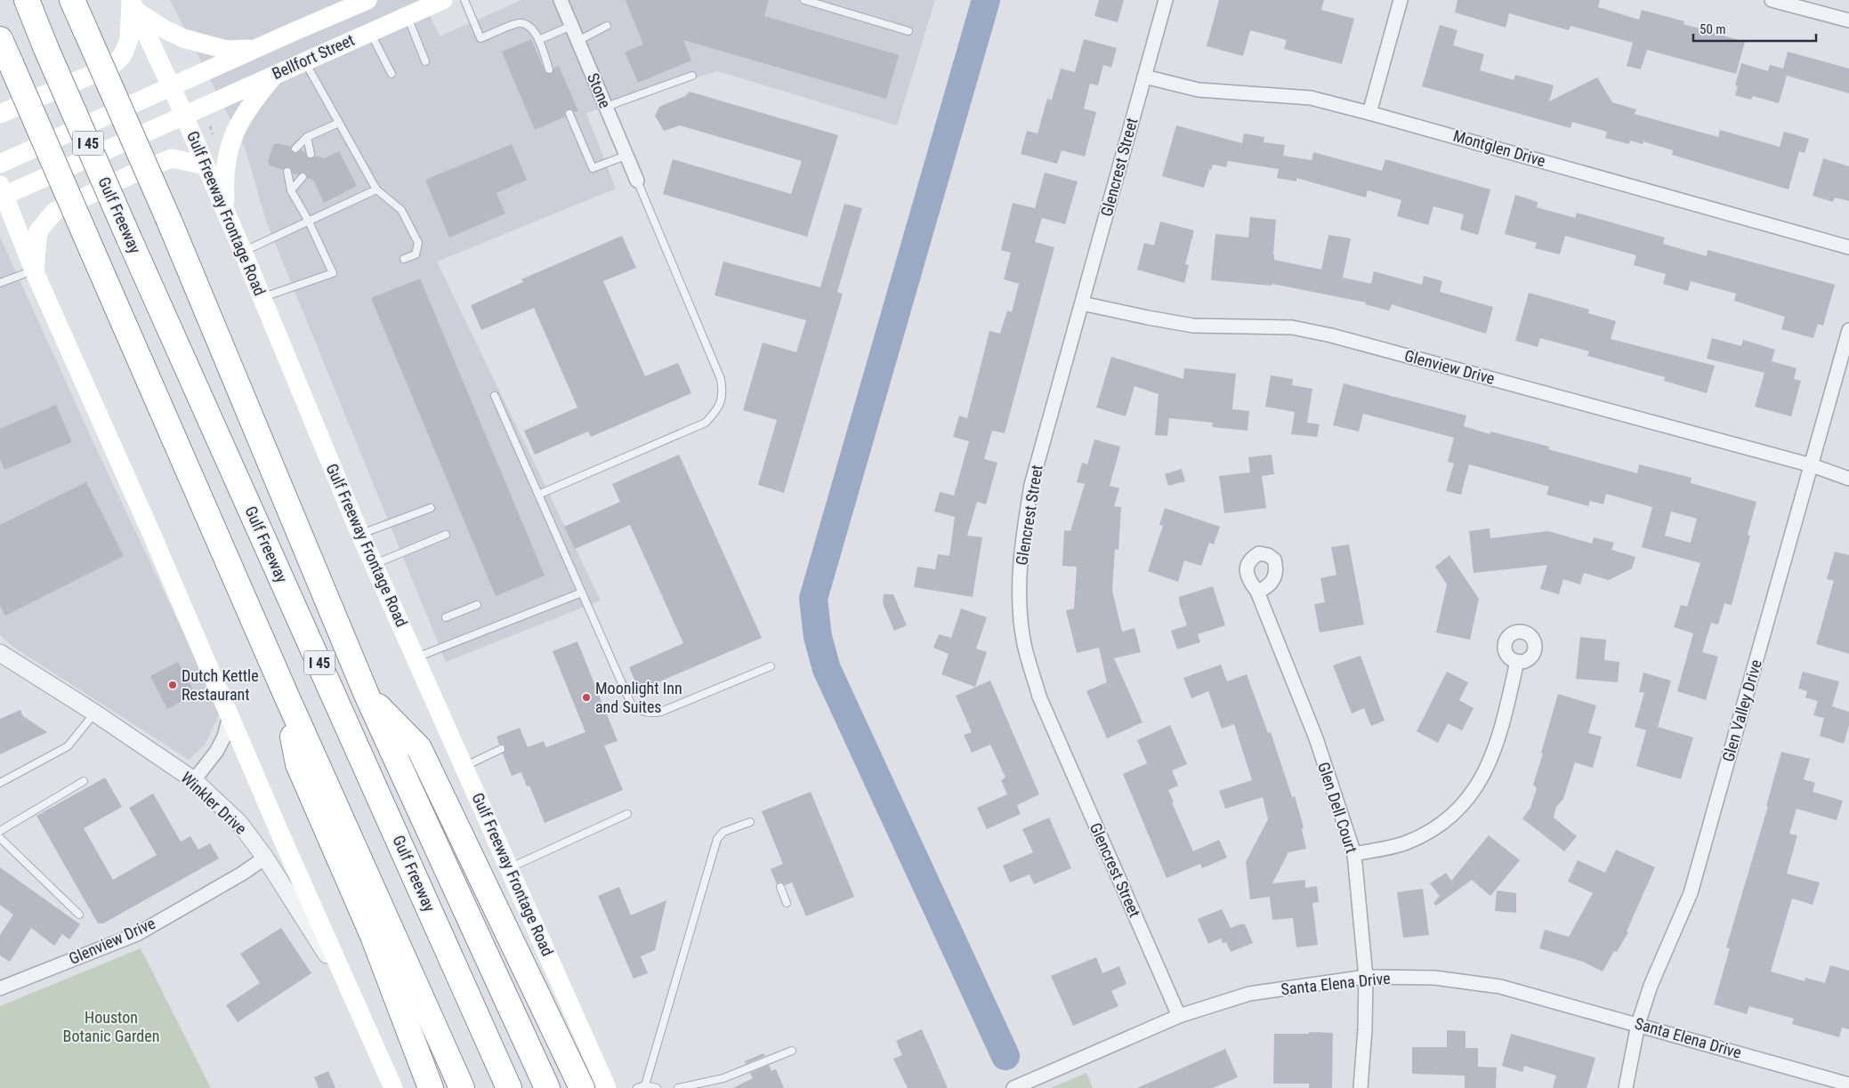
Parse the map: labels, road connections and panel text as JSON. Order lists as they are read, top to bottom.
{
  "streets": {
    "highway": ["I 45", "Gulf Freeway"],
    "main road": ["Bellfort Street", "Gulf Freeway Frontage Road"],
    "street": [
      "Stone",
      "Montglen Drive",
      "Glencrest Street",
      "Glenview Drive",
      "Glen Valley Drive",
      "Winkler Drive",
      "Glen Dell Court",
      "Santa Elena Drive"
    ]
  },
  "crossings": [
    ["Bellfort Street", "Gulf Freeway Frontage Road"],
    ["Montglen Drive", "Glencrest Street"],
    ["Glencrest Street", "Glenview Drive"],
    ["Glencrest Street", "Santa Elena Drive"],
    ["Glenview Drive", "Glen Valley Drive"],
    ["Glenview Drive", "Winkler Drive"],
    ["Glen Valley Drive", "Santa Elena Drive"],
    ["Glen Dell Court", "Santa Elena Drive"]
  ],
  "parks": ["Houston Botanic Garden"],
  "places": ["Dutch Kettle Restaurant", "Moonlight Inn and Suites"],
  "scale_bar": "50 m"
}
